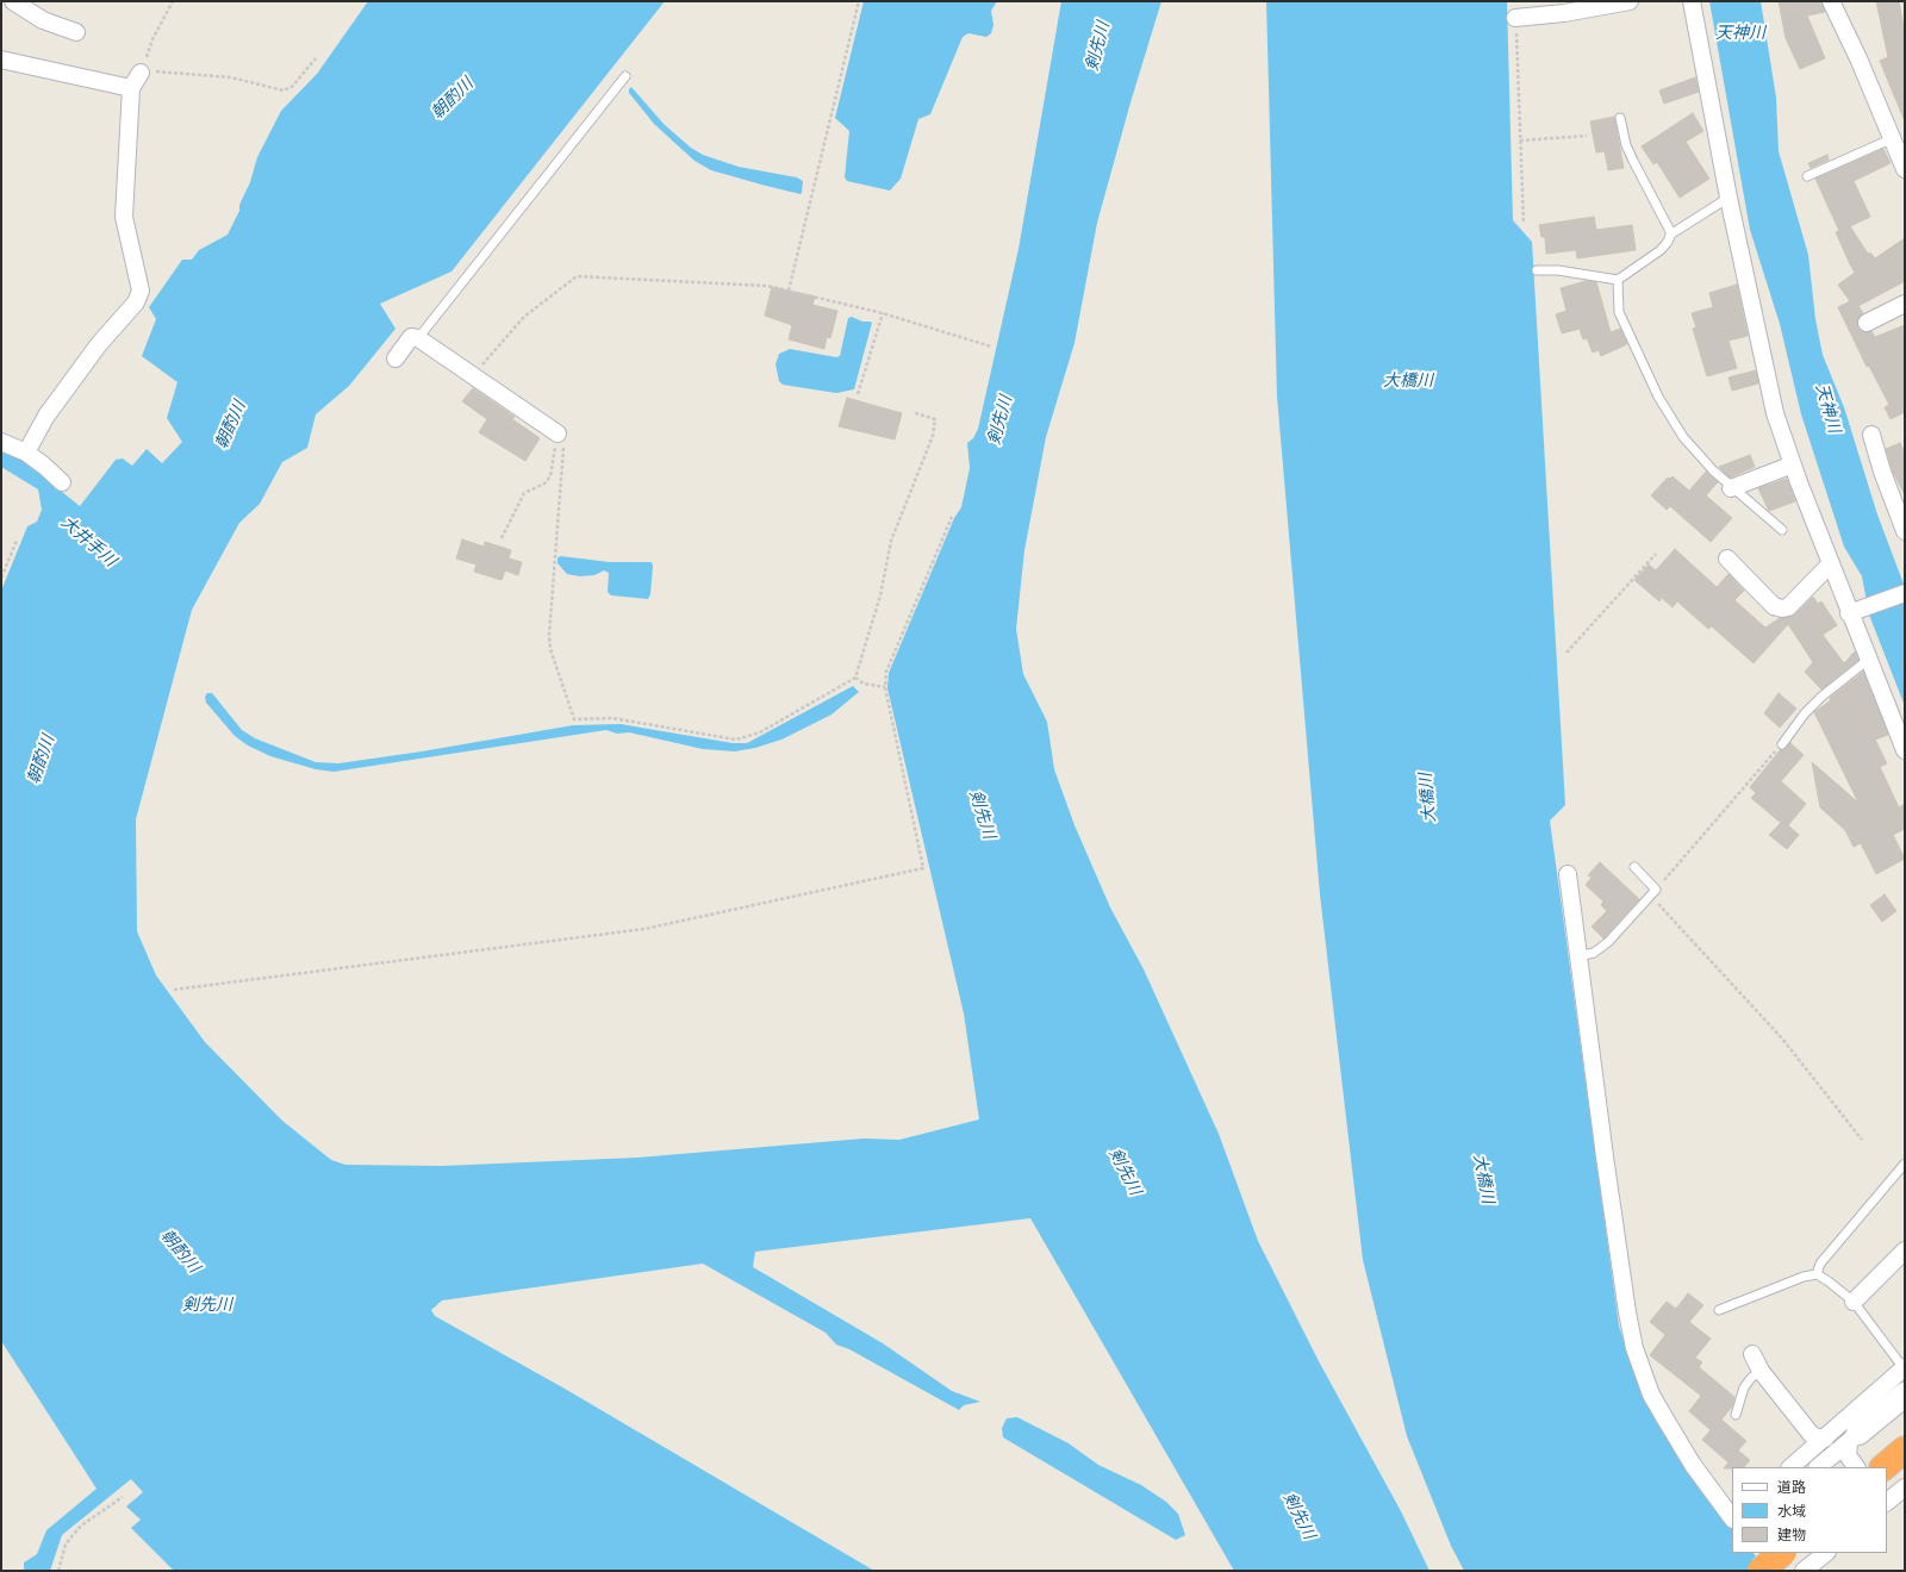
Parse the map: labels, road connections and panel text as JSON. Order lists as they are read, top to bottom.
{
  "water": [
    "天神川",
    "剣先川",
    "朝酌川",
    "大橋川",
    "大井手川"
  ],
  "legend": ["道路", "水域", "建物"]
}
